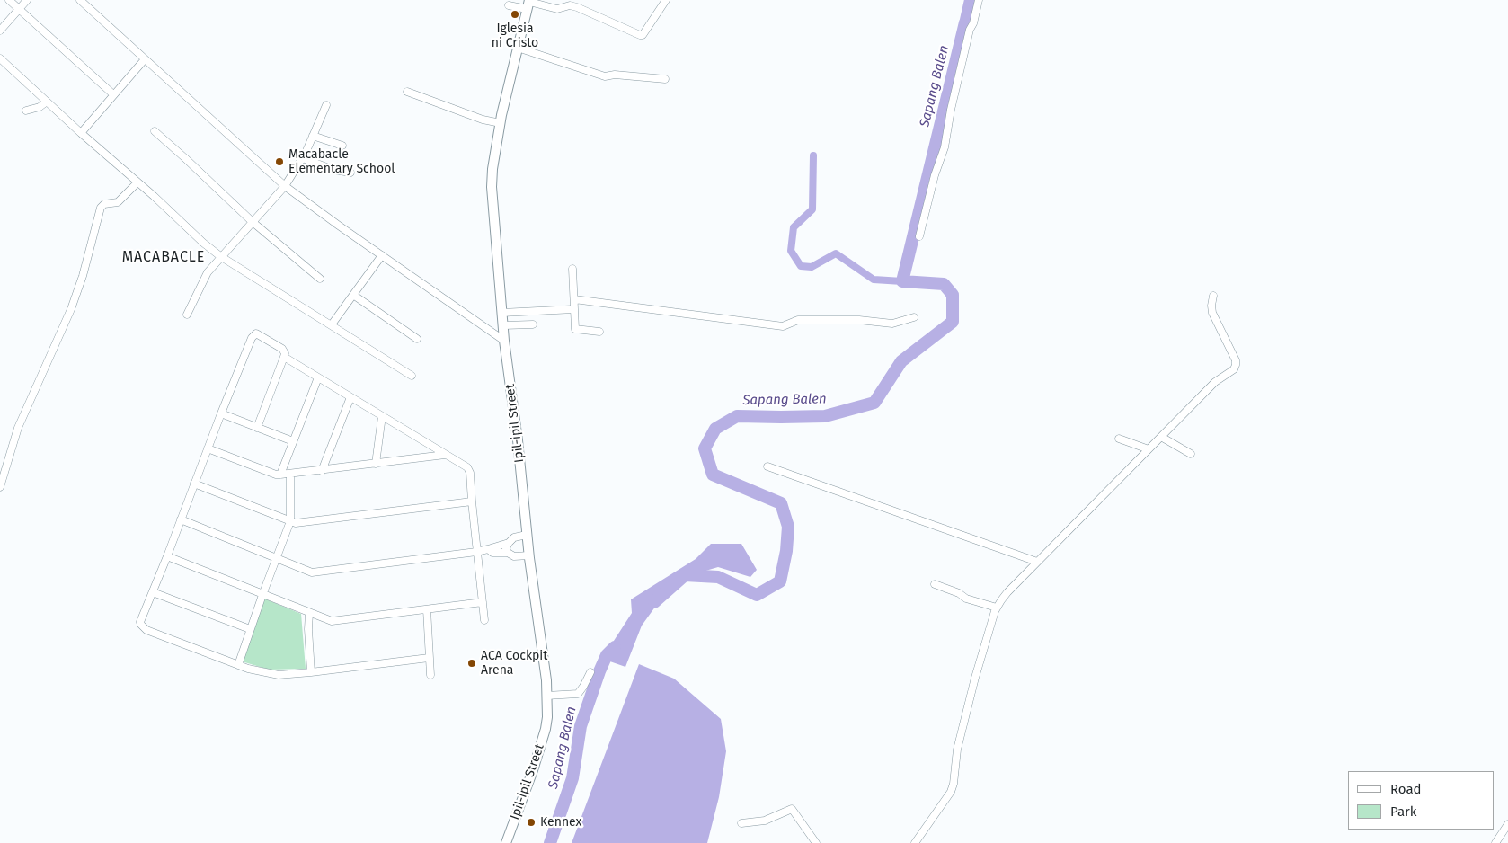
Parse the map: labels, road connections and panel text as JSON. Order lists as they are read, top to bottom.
{
  "streets": {
    "street": ["Ipil-ipil Street"]
  },
  "districts": ["MACABACLE"],
  "water": ["Sapang Balen"],
  "places": [
    "Iglesia ni Cristo",
    "Macabacle Elementary School",
    "ACA Cockpit Arena",
    "Kennex"
  ],
  "legend": ["Road", "Park"]
}
